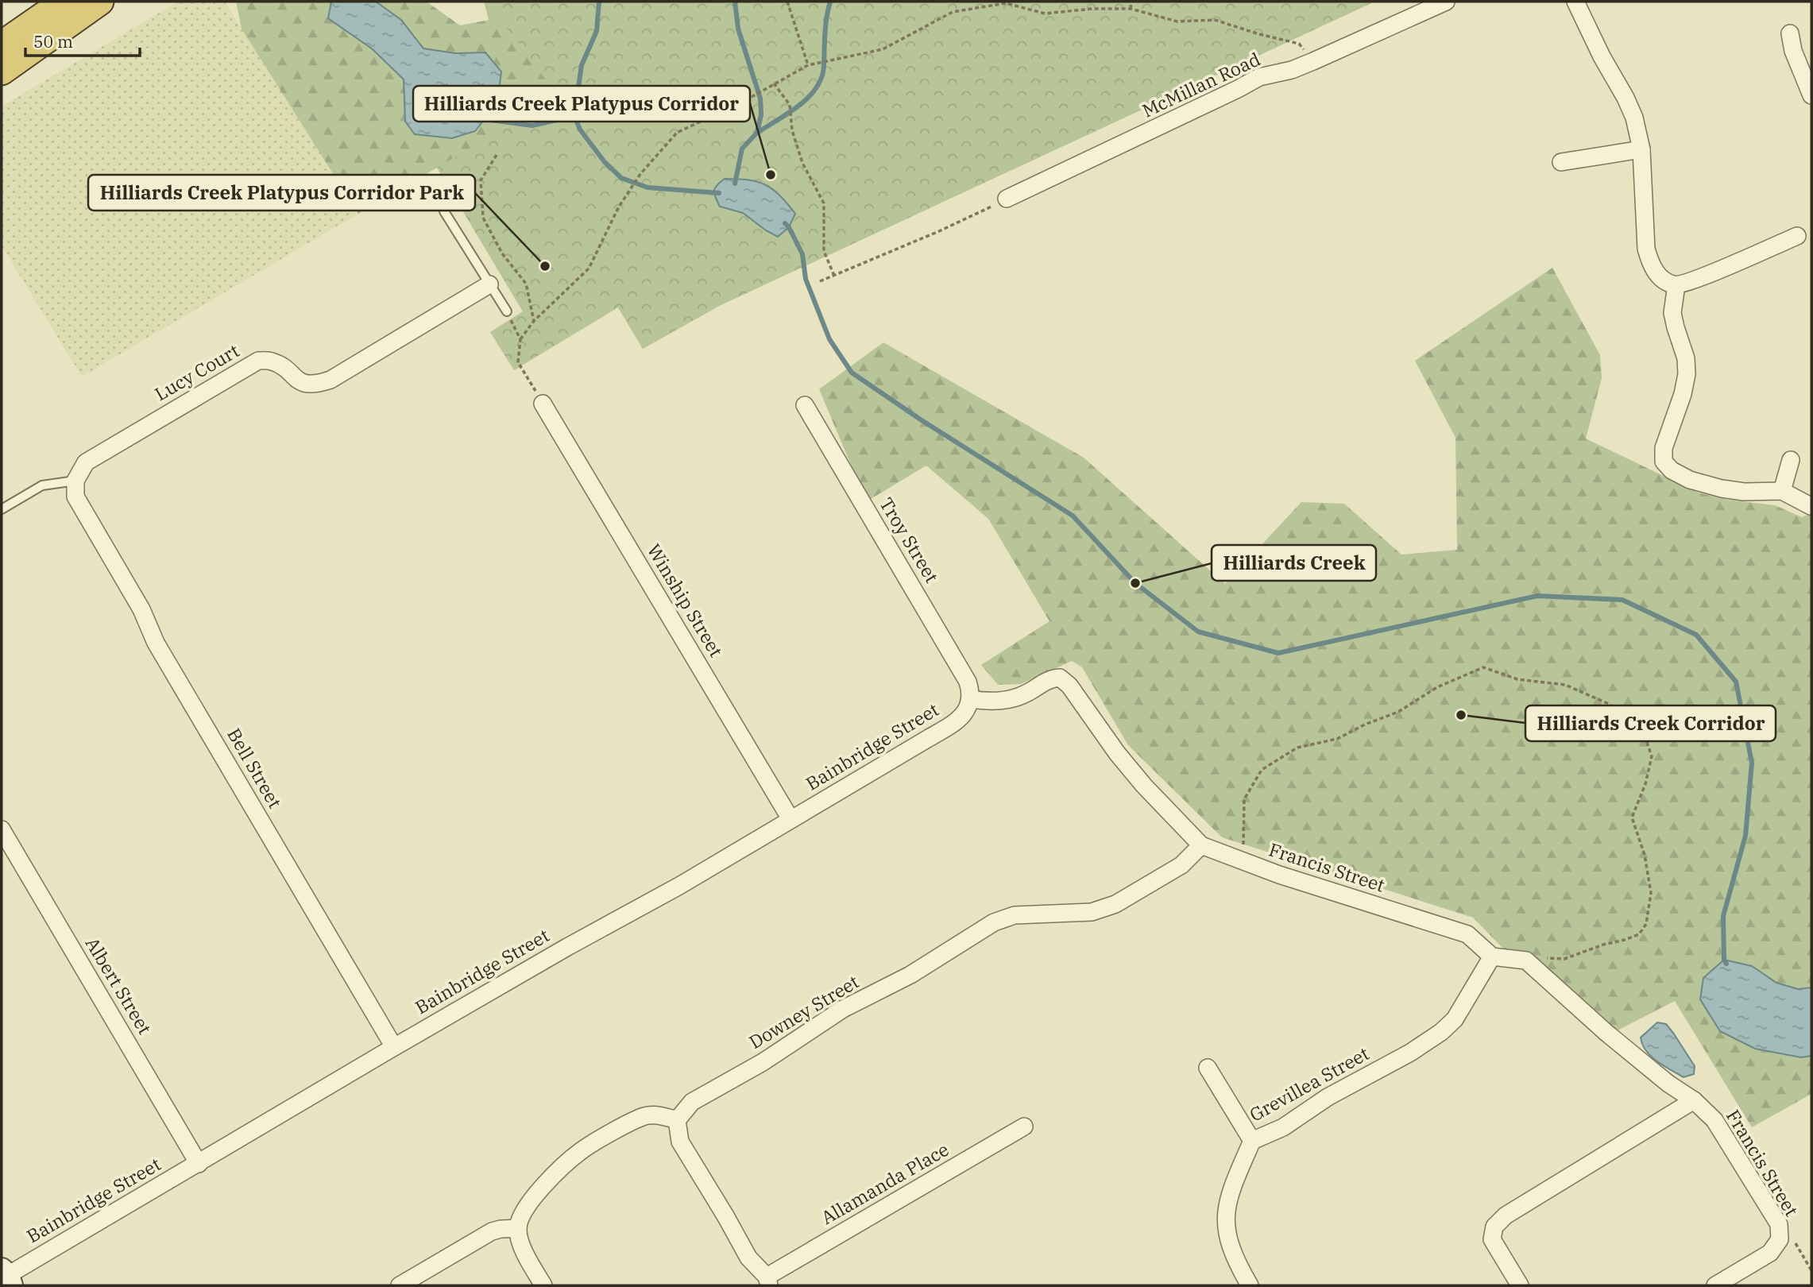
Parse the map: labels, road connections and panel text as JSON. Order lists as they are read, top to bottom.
{
  "streets": {
    "street": [
      "McMillan Road",
      "Lucy Court",
      "Troy Street",
      "Winship Street",
      "Bainbridge Street",
      "Bell Street",
      "Francis Street",
      "Albert Street",
      "Downey Street",
      "Grevillea Street",
      "Allamanda Place"
    ]
  },
  "crossings": [
    ["Lucy Court", "Bell Street"],
    ["Troy Street", "Bainbridge Street"],
    ["Troy Street", "Francis Street"],
    ["Winship Street", "Bainbridge Street"],
    ["Bainbridge Street", "Bell Street"],
    ["Bainbridge Street", "Francis Street"],
    ["Bainbridge Street", "Albert Street"],
    ["Francis Street", "Downey Street"],
    ["Francis Street", "Grevillea Street"]
  ],
  "places": [
    "Hilliards Creek Platypus Corridor",
    "Hilliards Creek Platypus Corridor Park",
    "Hilliards Creek",
    "Hilliards Creek Corridor"
  ],
  "scale_bar": "50 m"
}
